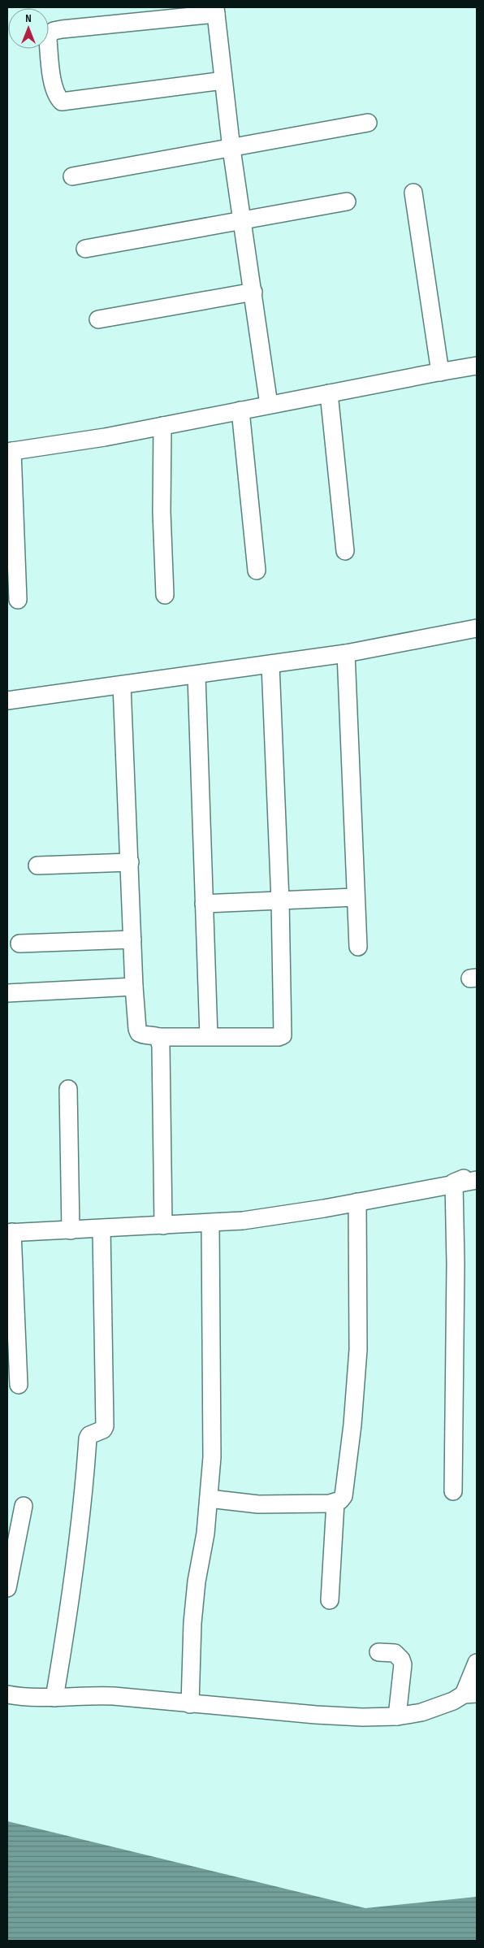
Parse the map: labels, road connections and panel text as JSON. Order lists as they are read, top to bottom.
{
  "north": "top"
}
